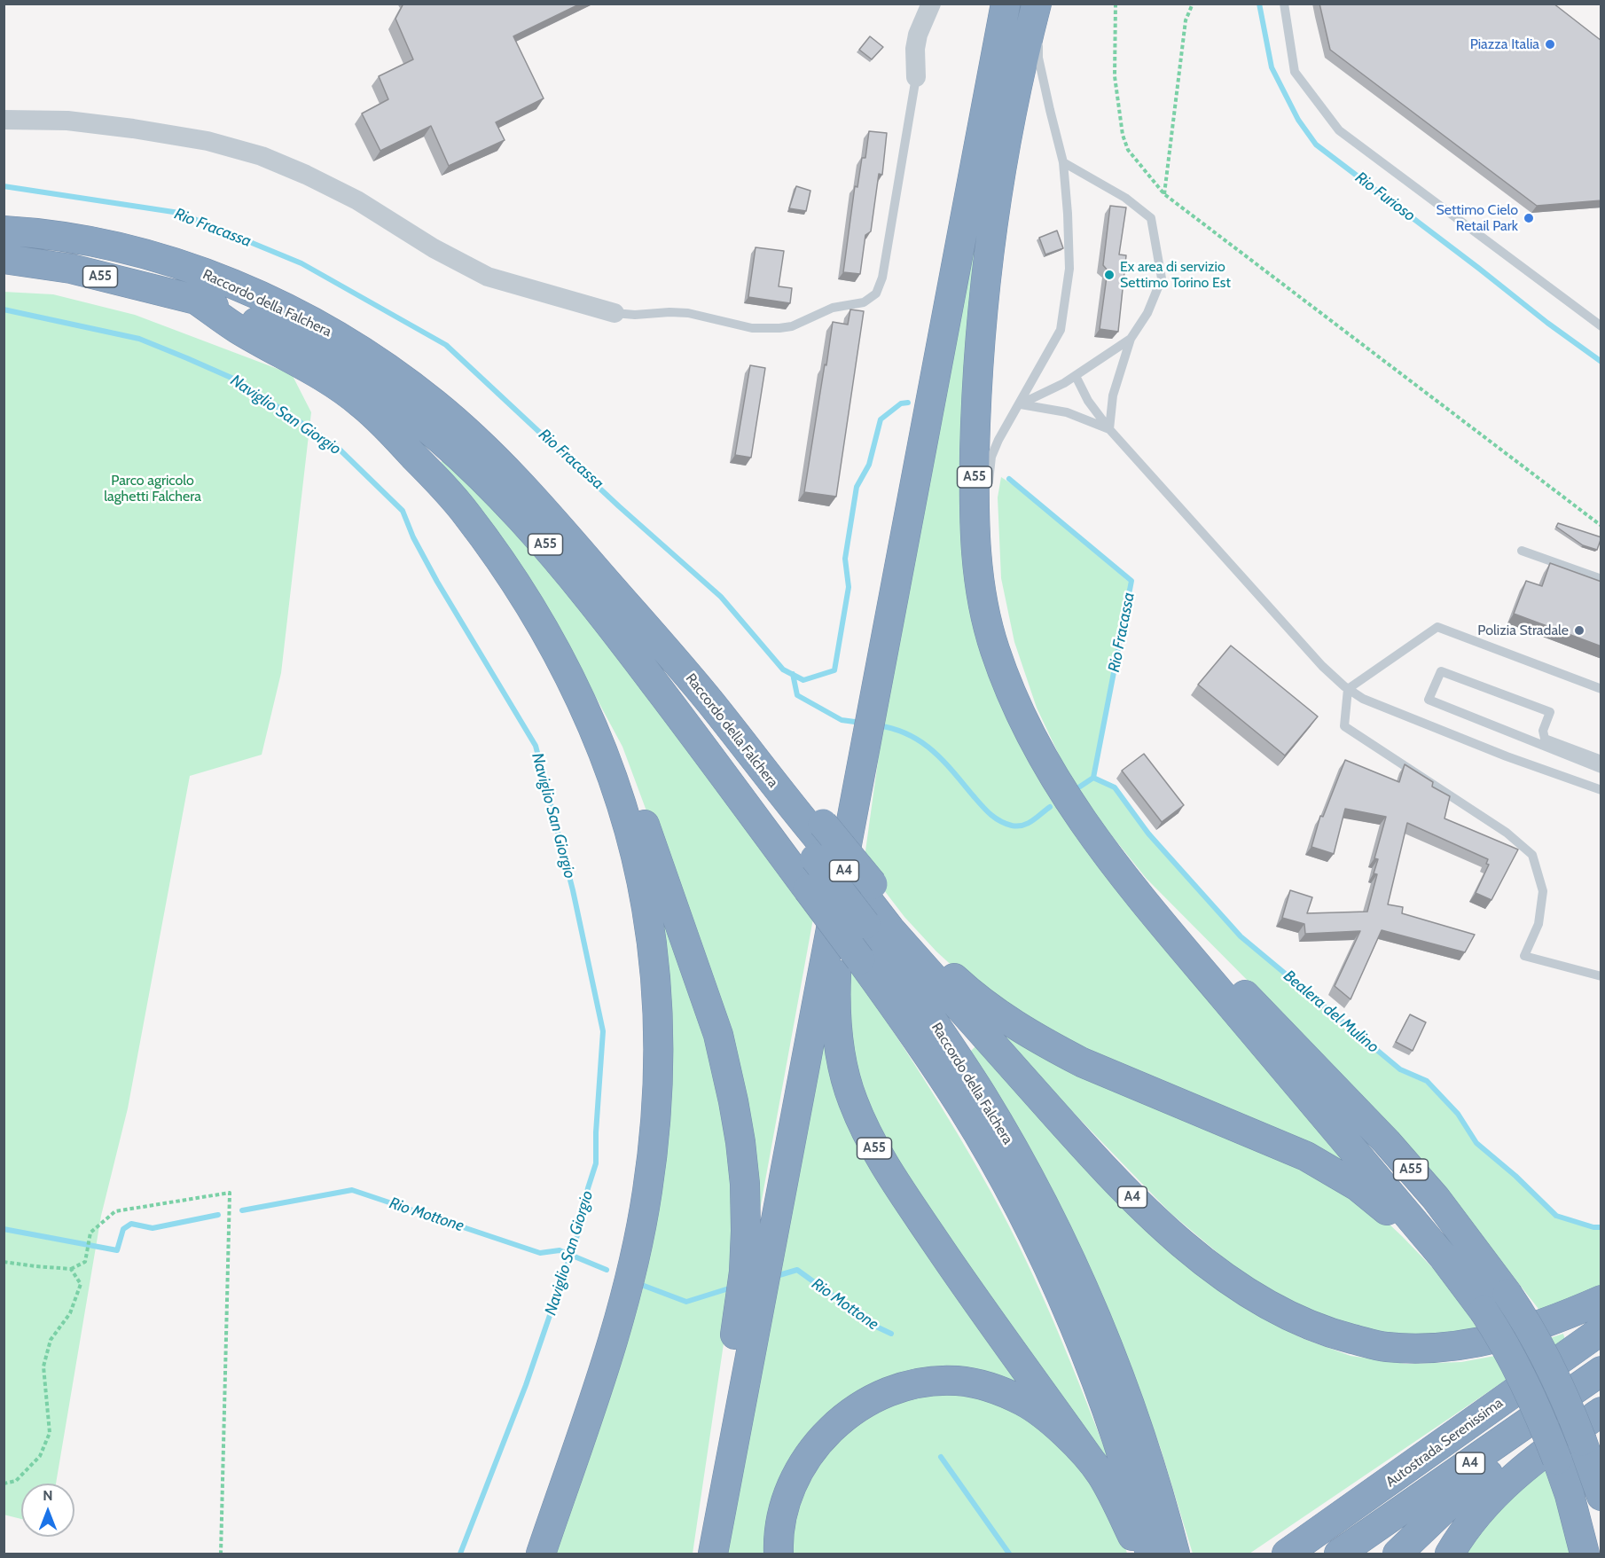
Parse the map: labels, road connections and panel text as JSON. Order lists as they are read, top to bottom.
{
  "streets": {
    "highway": [
      "A55",
      "Raccordo della Falchera",
      "A4",
      "Autostrada Serenissima"
    ]
  },
  "crossings": [
    ["Raccordo della Falchera", "A4"]
  ],
  "water": [
    "Rio Furioso",
    "Rio Fracassa",
    "Naviglio San Giorgio",
    "Bealera del Mulino",
    "Rio Mottone"
  ],
  "parks": ["Parco agricolo laghetti Falchera"],
  "places": [
    "Piazza Italia",
    "Settimo Cielo Retail Park",
    "Ex area di servizio Settimo Torino Est",
    "Polizia Stradale"
  ],
  "north": "top"
}
